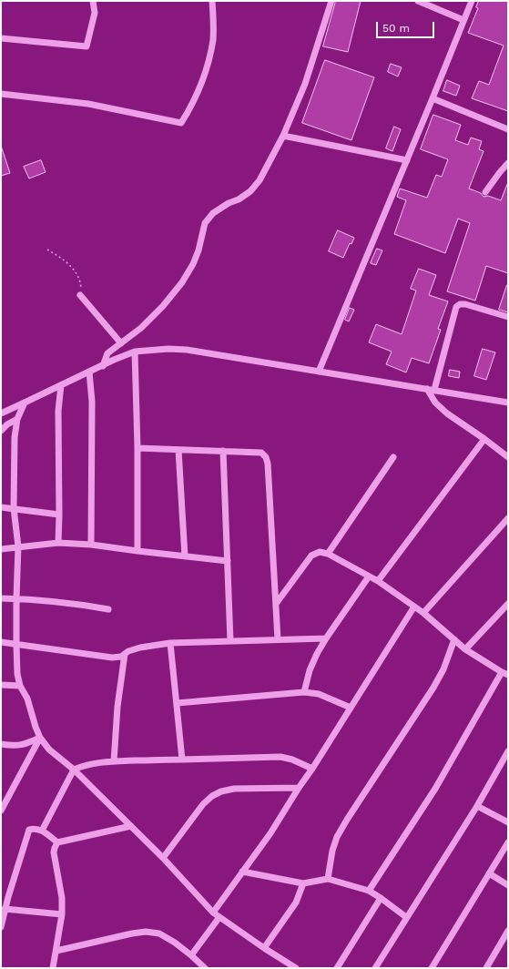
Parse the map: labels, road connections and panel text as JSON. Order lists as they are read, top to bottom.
{
  "scale_bar": "50 m"
}
